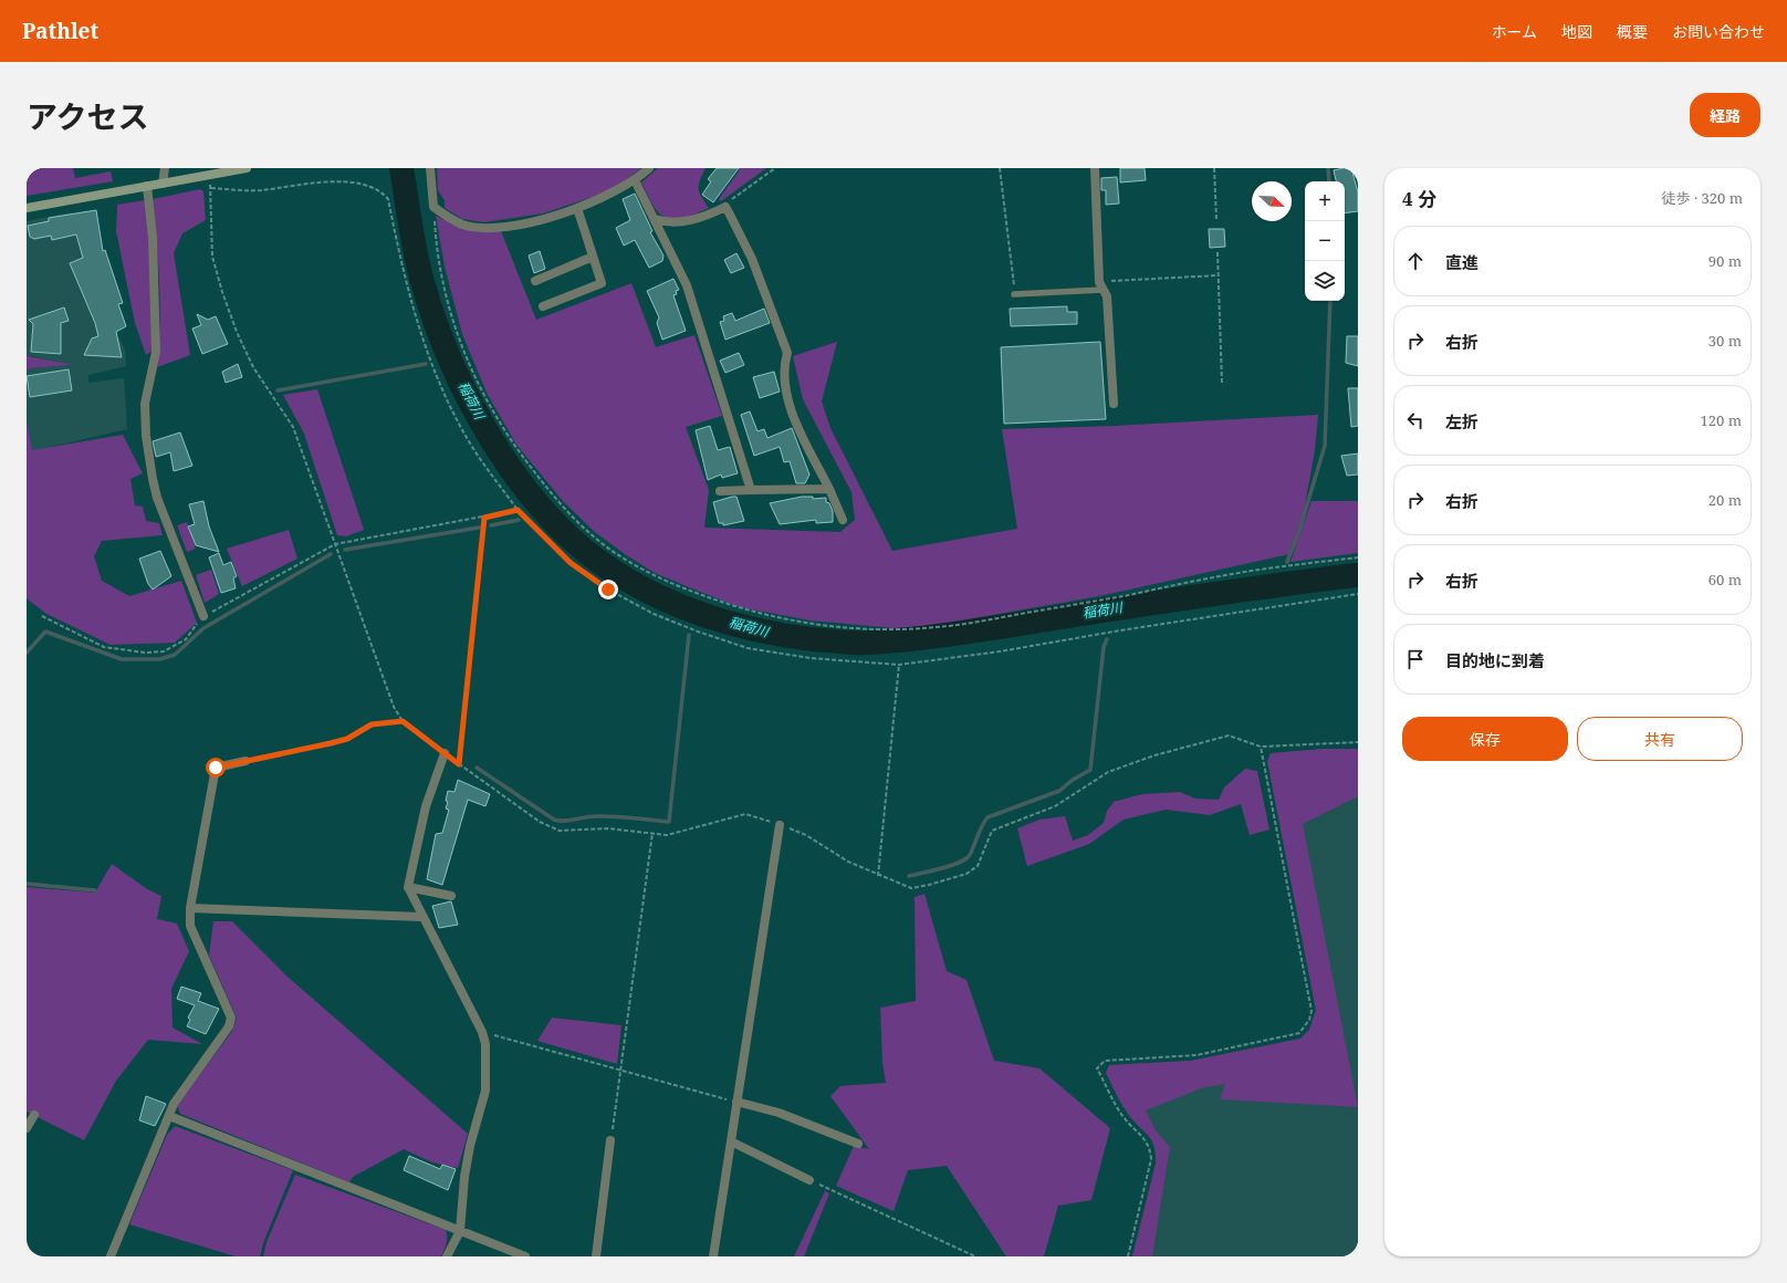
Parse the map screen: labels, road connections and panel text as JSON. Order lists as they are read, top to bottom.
{
  "water": ["稲荷川"],
  "north": "bottom right",
  "page": {
    "header": "Pathlet",
    "nav": [
      "ホーム",
      "地図",
      "概要",
      "お問い合わせ"
    ],
    "title": "アクセス",
    "buttons": [
      "経路",
      ["保存", "共有"]
    ],
    "heading": ["4 分", "徒歩 · 320 m"],
    "map_buttons": ["+", "−"],
    "list": [
      ["直進", "90 m"],
      ["右折", "30 m"],
      ["左折", "120 m"],
      ["右折", "20 m"],
      ["右折", "60 m"],
      "目的地に到着"
    ]
  }
}
